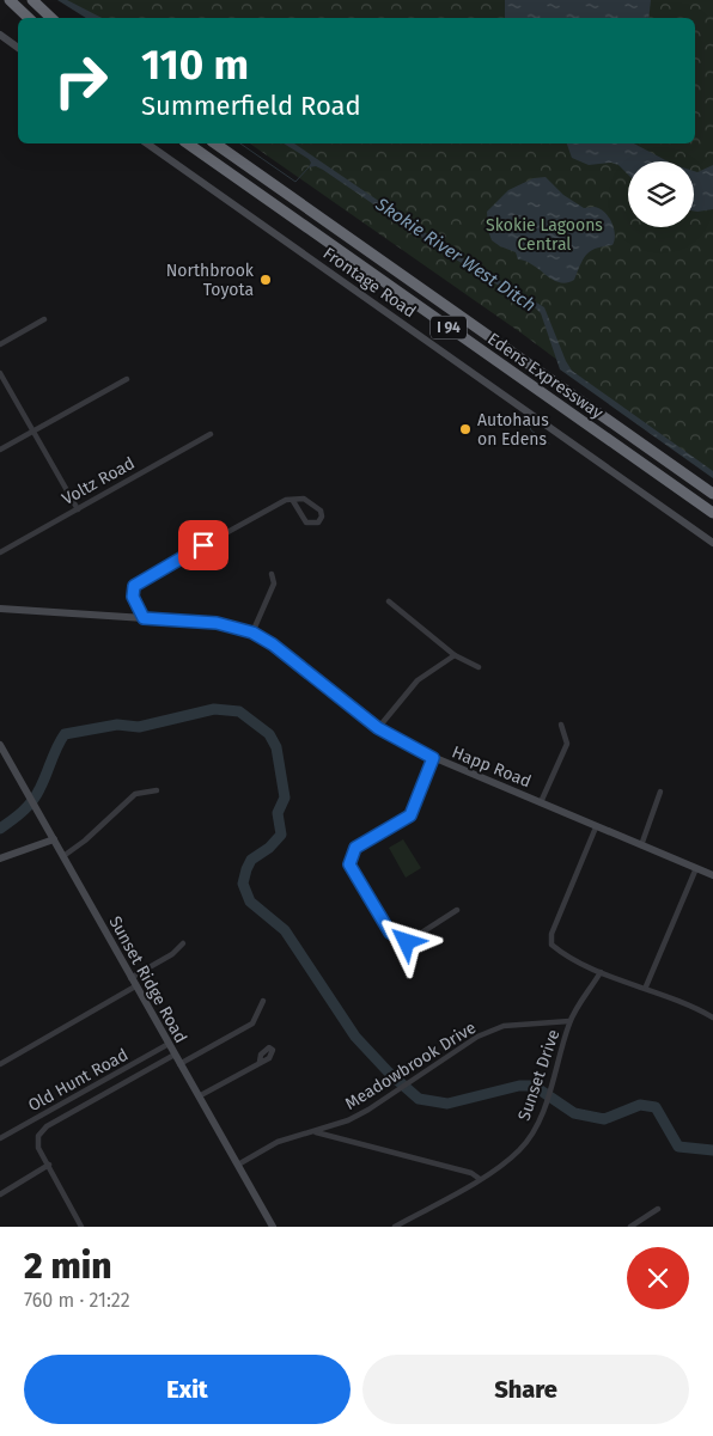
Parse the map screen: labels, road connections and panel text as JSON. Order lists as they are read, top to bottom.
{
  "streets": {
    "highway": ["I 94", "Edens Expressway"],
    "street": [
      "Frontage Road",
      "Voltz Road",
      "Happ Road",
      "Sunset Ridge Road",
      "Meadowbrook Drive",
      "Sunset Drive",
      "Old Hunt Road"
    ]
  },
  "crossings": [
    ["Sunset Ridge Road", "Meadowbrook Drive"],
    ["Sunset Ridge Road", "Old Hunt Road"],
    ["Meadowbrook Drive", "Sunset Drive"]
  ],
  "water": ["Skokie River West Ditch"],
  "parks": ["Skokie Lagoons Central"],
  "places": ["Northbrook Toyota", "Autohaus on Edens"],
  "page": {
    "turn": ["110 m", "Summerfield Road"],
    "heading": ["2 min", "760 m · 21:22"],
    "buttons": ["Exit", "Share"]
  }
}
